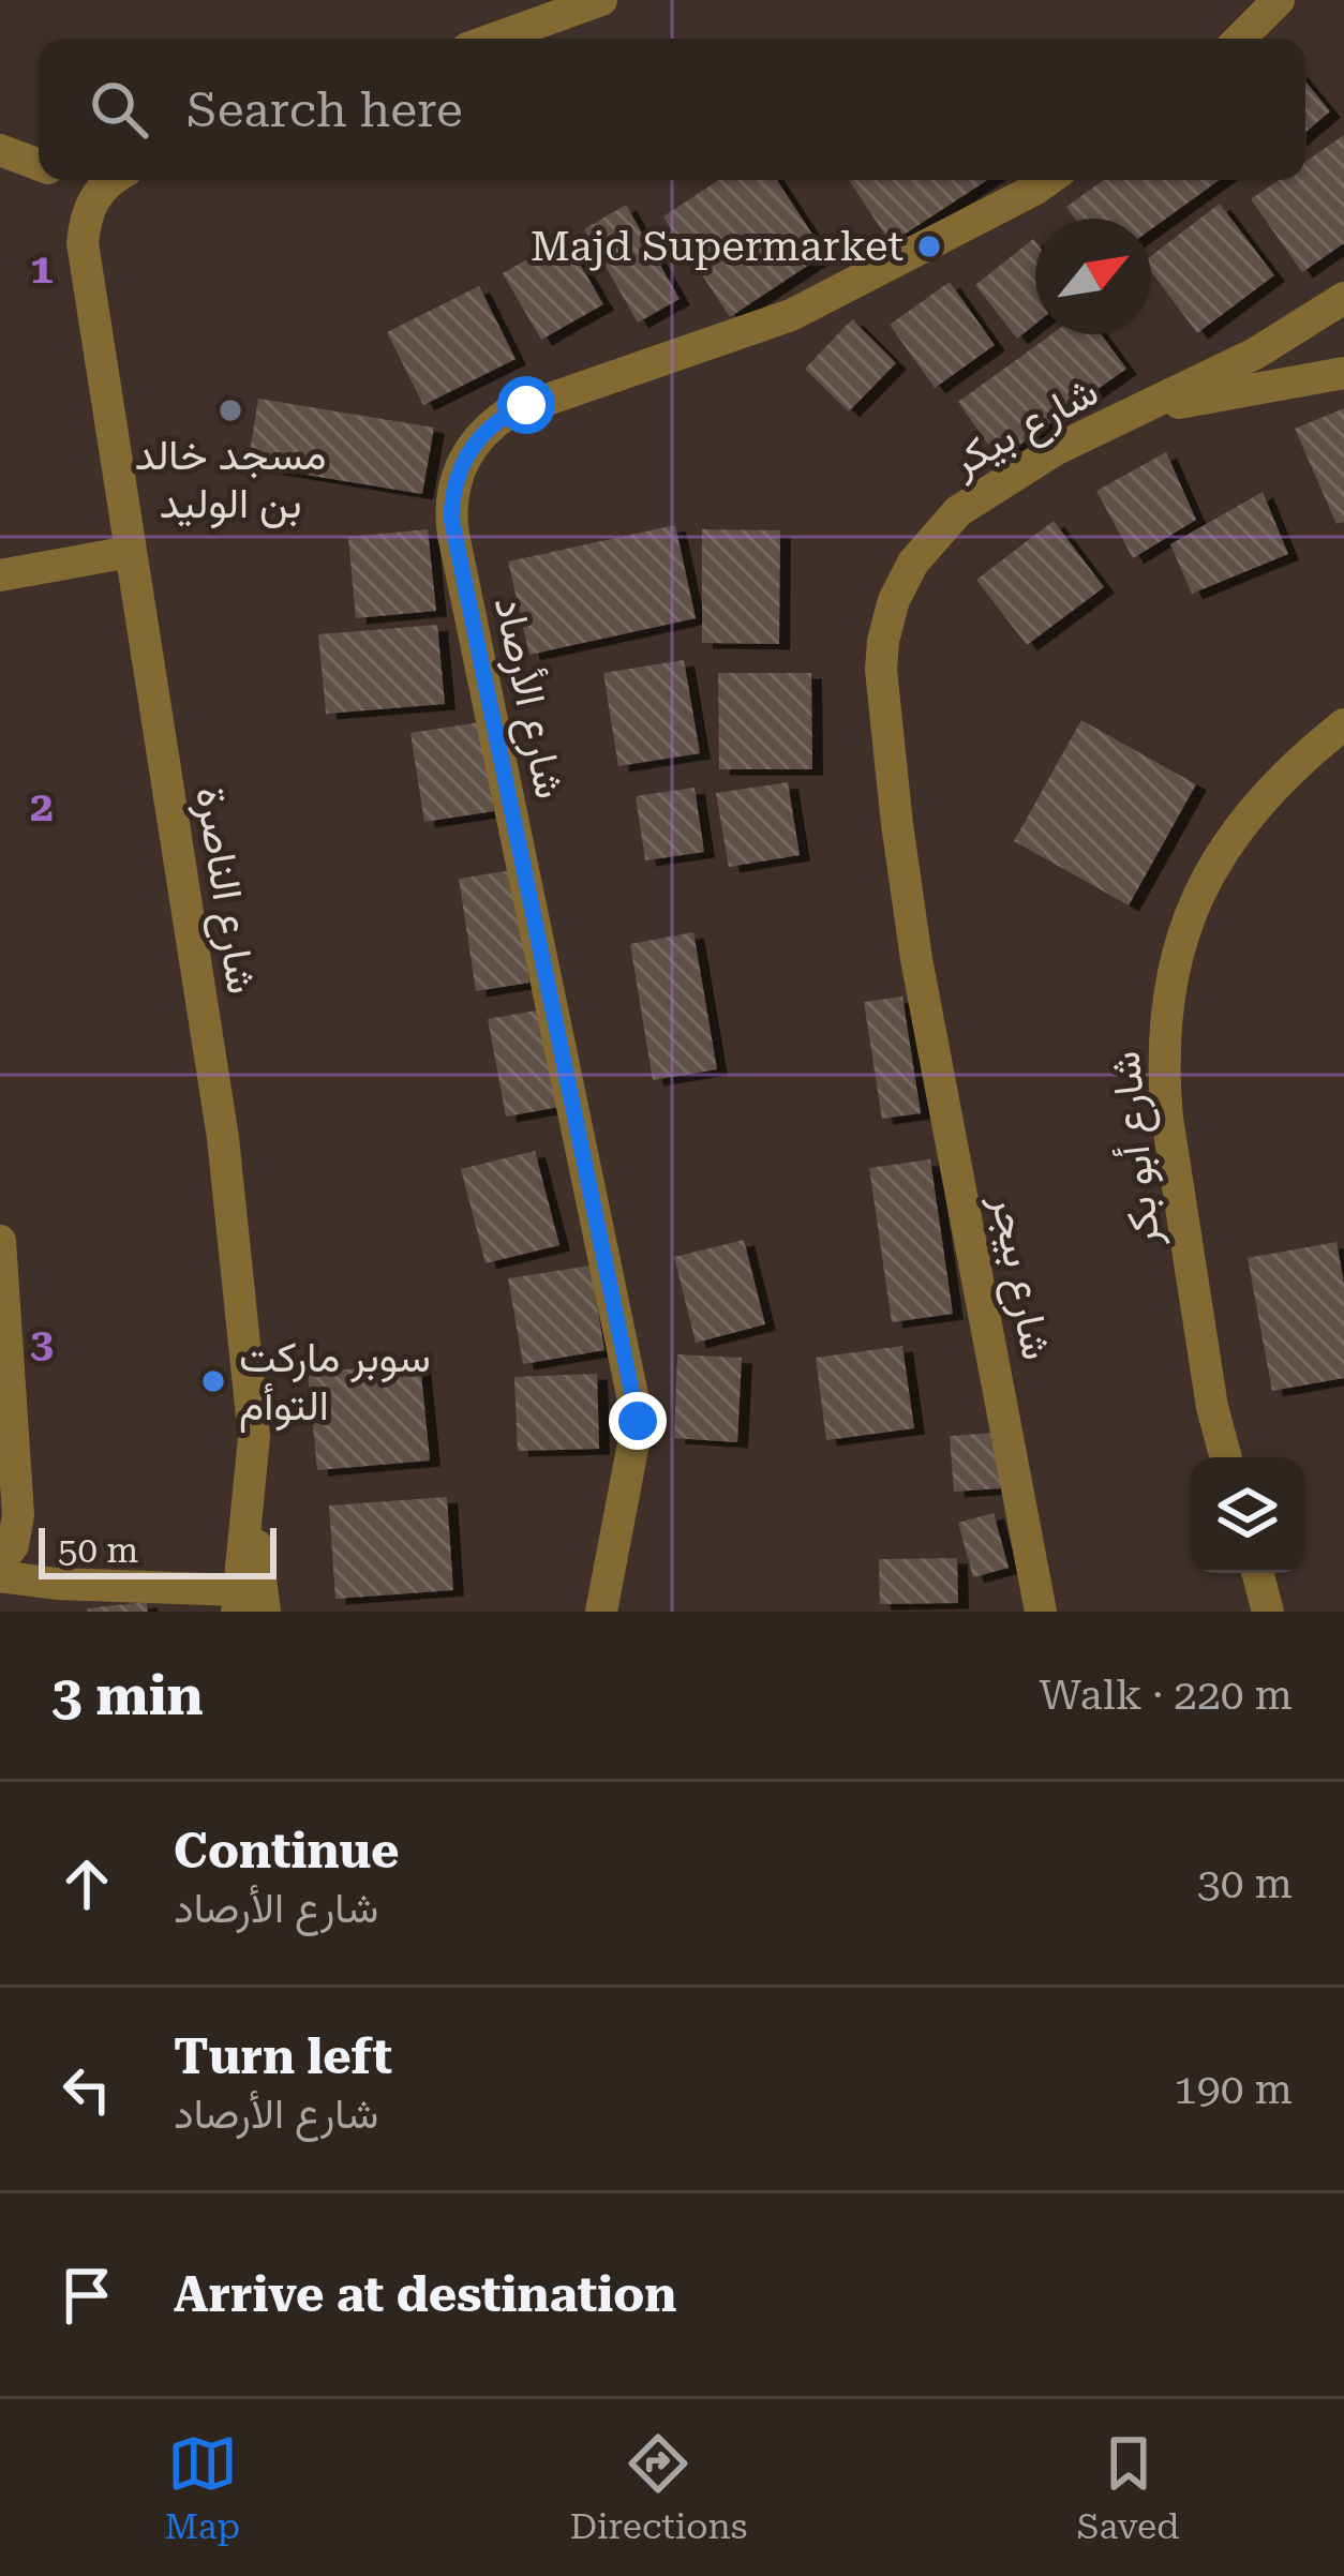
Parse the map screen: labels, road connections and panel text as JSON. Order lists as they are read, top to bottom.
{
  "streets": {
    "street": [
      "شارع بيكر",
      "شارع الأرصاد",
      "شارع الناصرة",
      "شارع أبو بكر",
      "شارع بيجر"
    ]
  },
  "crossings": [
    ["شارع بيكر", "شارع بيجر"]
  ],
  "places": ["Majd Supermarket", "مسجد خالد بن الوليد", "سوبر ماركت التوأم"],
  "scale_bar": "50 m",
  "north": "top right",
  "page": {
    "search": "Search here",
    "scale": "50 m",
    "heading": ["3 min", "Walk · 220 m"],
    "list": [
      ["Continue", "شارع الأرصاد", "30 m"],
      ["Turn left", "شارع الأرصاد", "190 m"],
      "Arrive at destination"
    ],
    "nav": ["Map", "Directions", "Saved"]
  },
  "grid": {
    "rows": ["1", "2", "3"]
  }
}
